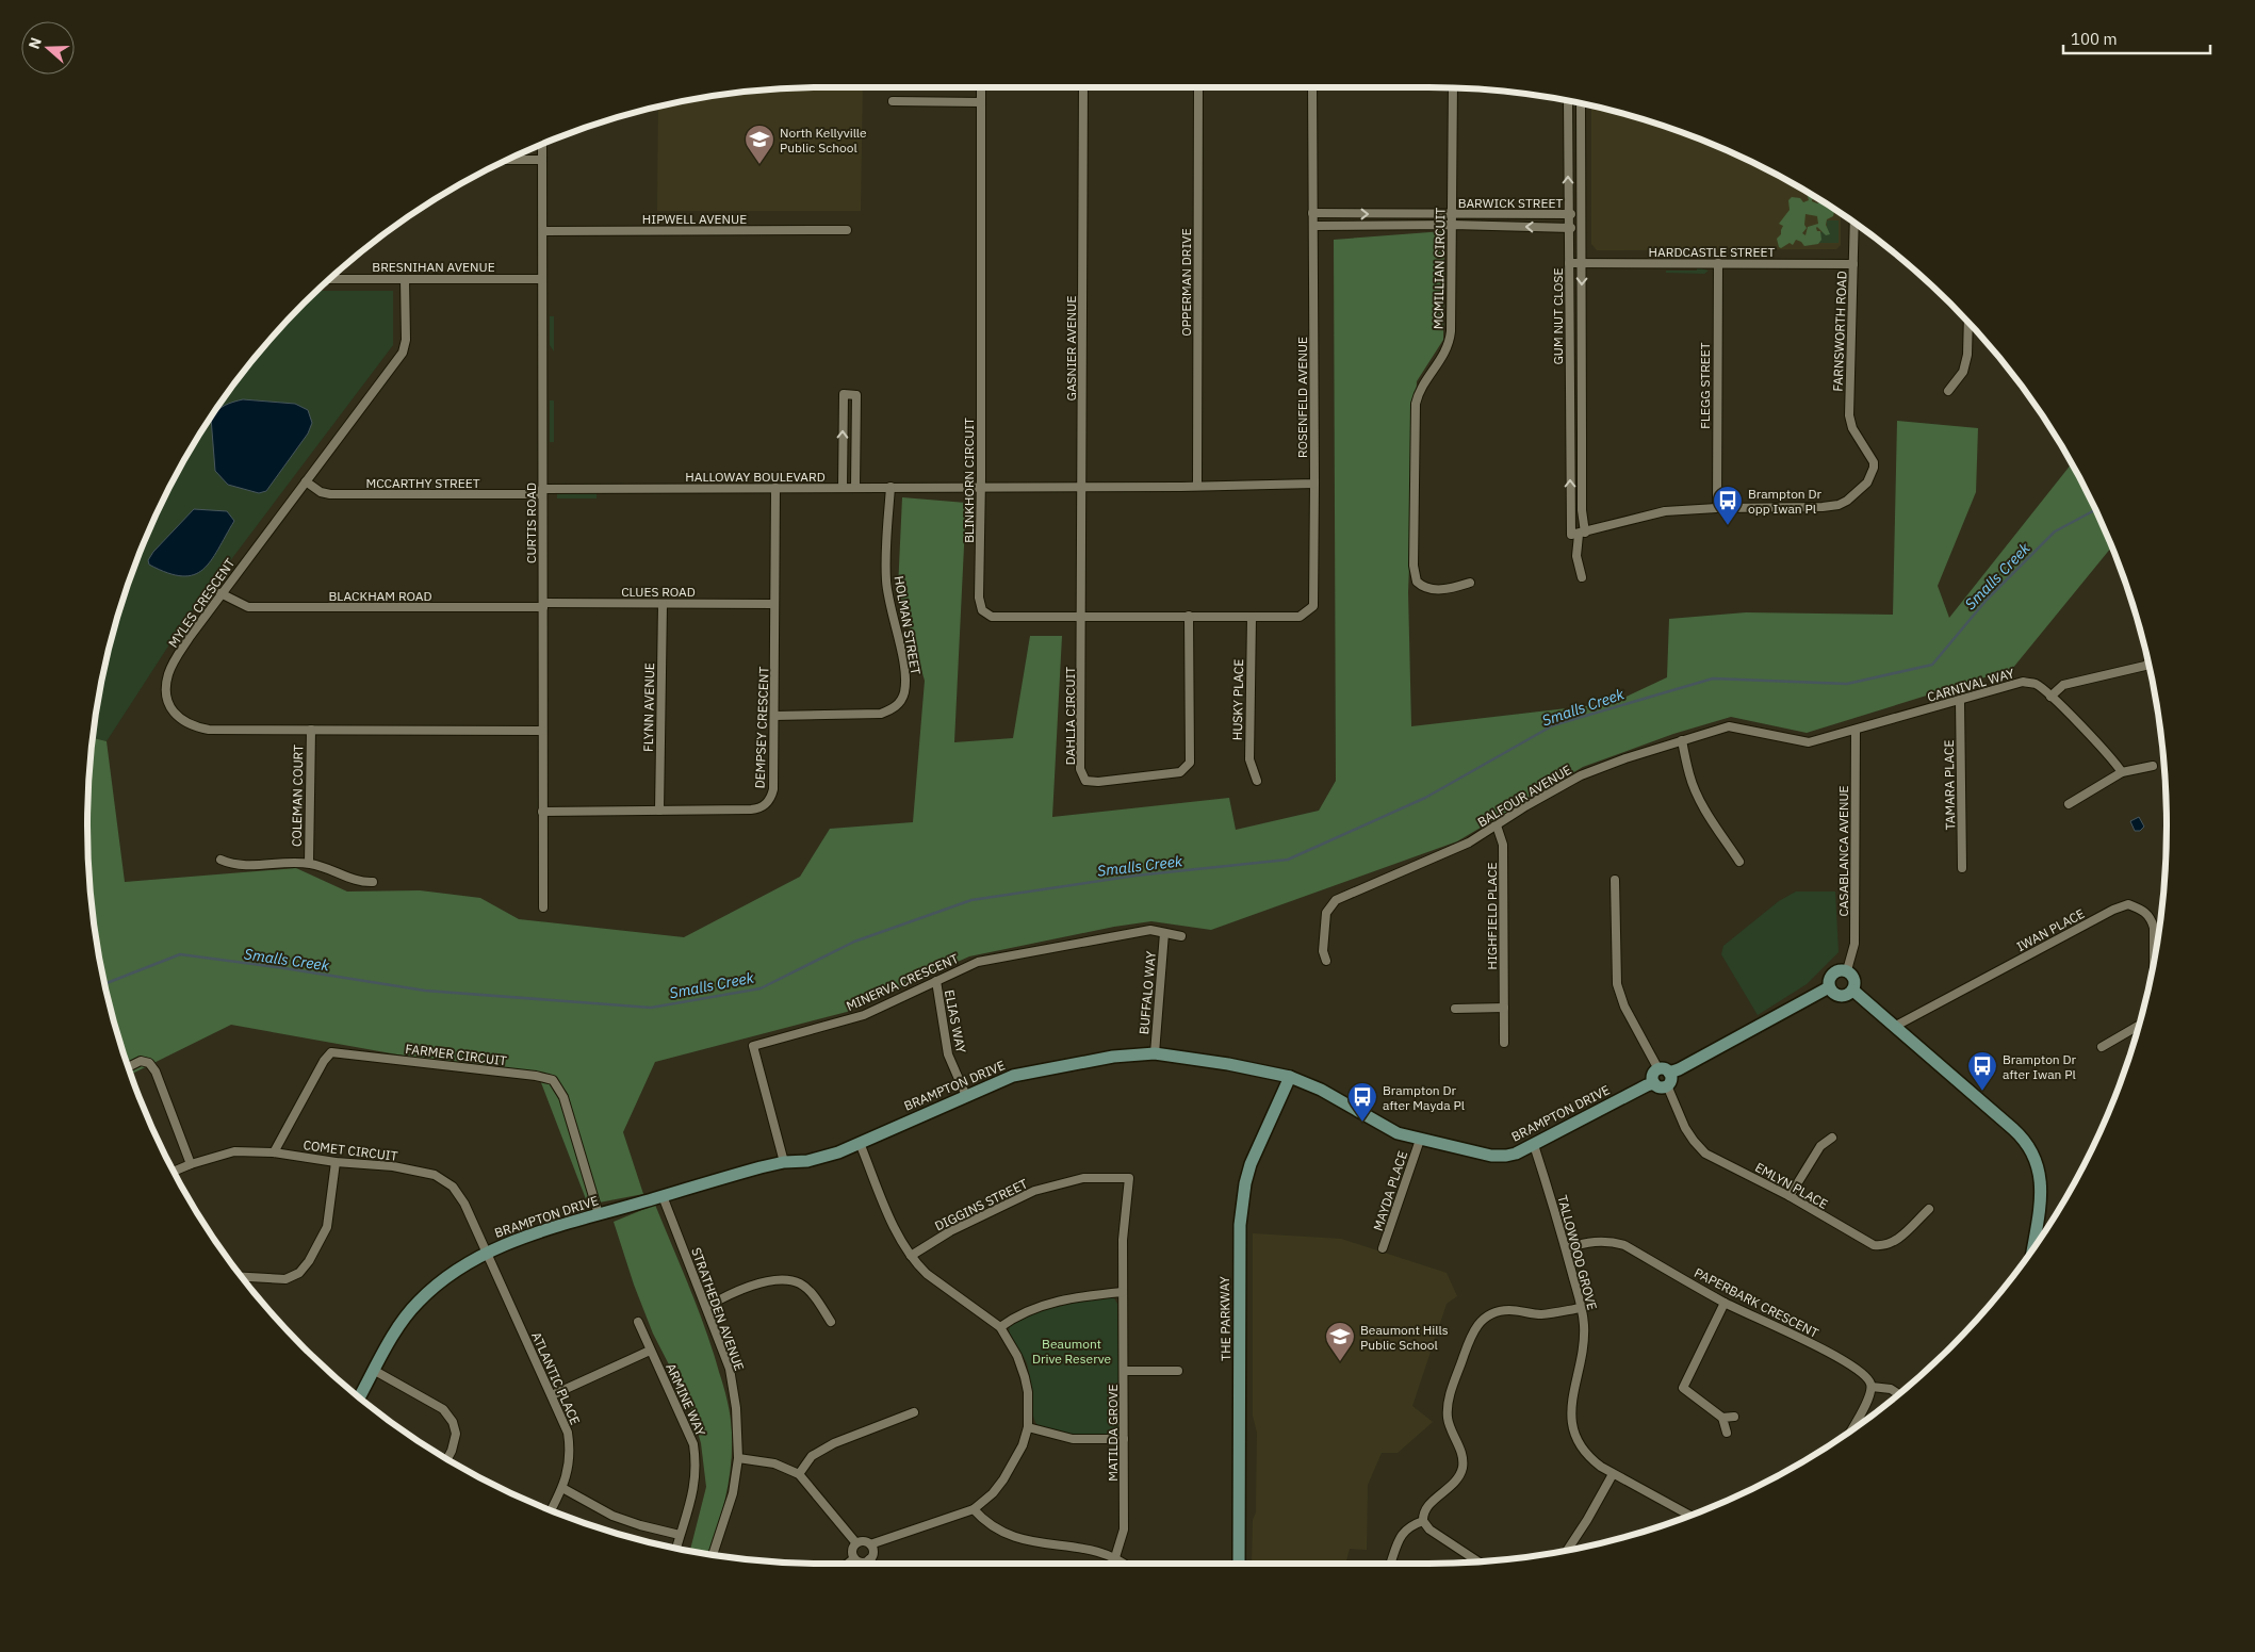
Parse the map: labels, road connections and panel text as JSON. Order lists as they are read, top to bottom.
{
  "streets": {
    "street": [
      "BARWICK STREET",
      "HIPWELL AVENUE",
      "HARDCASTLE STREET",
      "BRESNIHAN AVENUE",
      "MCMILLIAN CIRCUIT",
      "OPPERMAN DRIVE",
      "GUM NUT CLOSE",
      "FARNSWORTH ROAD",
      "GASNIER AVENUE",
      "FLEGG STREET",
      "ROSENFELD AVENUE",
      "HALLOWAY BOULEVARD",
      "BLINKHORN CIRCUIT",
      "MCCARTHY STREET",
      "CURTIS ROAD",
      "CLUES ROAD",
      "BLACKHAM ROAD",
      "MYLES CRESCENT",
      "HOLMAN STREET",
      "CARNIVAL WAY",
      "HUSKY PLACE",
      "FLYNN AVENUE",
      "DAHLIA CIRCUIT",
      "DEMPSEY CRESCENT",
      "TAMARA PLACE",
      "COLEMAN COURT",
      "BALFOUR AVENUE",
      "CASABLANCA AVENUE",
      "HIGHFIELD PLACE",
      "IWAN PLACE",
      "MINERVA CRESCENT",
      "BUFFALO WAY",
      "ELIAS WAY",
      "FARMER CIRCUIT",
      "BRAMPTON DRIVE",
      "COMET CIRCUIT",
      "EMLYN PLACE",
      "MAYDA PLACE",
      "DIGGINS STREET",
      "TALLOWOOD GROVE",
      "PAPERBARK CRESCENT",
      "STRATHEDEN AVENUE",
      "THE PARKWAY",
      "ATLANTIC PLACE",
      "ARMINE WAY",
      "MATILDA GROVE"
    ]
  },
  "crossings": [
    ["BARWICK STREET", "MCMILLIAN CIRCUIT"],
    ["BARWICK STREET", "GUM NUT CLOSE"],
    ["BARWICK STREET", "ROSENFELD AVENUE"],
    ["HIPWELL AVENUE", "CURTIS ROAD"],
    ["HARDCASTLE STREET", "GUM NUT CLOSE"],
    ["HARDCASTLE STREET", "FARNSWORTH ROAD"],
    ["HARDCASTLE STREET", "FLEGG STREET"],
    ["BRESNIHAN AVENUE", "CURTIS ROAD"],
    ["BRESNIHAN AVENUE", "MYLES CRESCENT"],
    ["FARNSWORTH ROAD", "FLEGG STREET"],
    ["GASNIER AVENUE", "HALLOWAY BOULEVARD"],
    ["GASNIER AVENUE", "BLINKHORN CIRCUIT"],
    ["GASNIER AVENUE", "DAHLIA CIRCUIT"],
    ["ROSENFELD AVENUE", "BLINKHORN CIRCUIT"],
    ["ROSENFELD AVENUE", "HUSKY PLACE"],
    ["HALLOWAY BOULEVARD", "BLINKHORN CIRCUIT"],
    ["HALLOWAY BOULEVARD", "MCCARTHY STREET"],
    ["HALLOWAY BOULEVARD", "CURTIS ROAD"],
    ["HALLOWAY BOULEVARD", "HOLMAN STREET"],
    ["HALLOWAY BOULEVARD", "DEMPSEY CRESCENT"],
    ["BLINKHORN CIRCUIT", "HUSKY PLACE"],
    ["BLINKHORN CIRCUIT", "DAHLIA CIRCUIT"],
    ["MCCARTHY STREET", "CURTIS ROAD"],
    ["MCCARTHY STREET", "MYLES CRESCENT"],
    ["CURTIS ROAD", "CLUES ROAD"],
    ["CURTIS ROAD", "BLACKHAM ROAD"],
    ["CURTIS ROAD", "MYLES CRESCENT"],
    ["CURTIS ROAD", "DEMPSEY CRESCENT"],
    ["CLUES ROAD", "BLACKHAM ROAD"],
    ["CLUES ROAD", "FLYNN AVENUE"],
    ["CLUES ROAD", "DEMPSEY CRESCENT"],
    ["BLACKHAM ROAD", "MYLES CRESCENT"],
    ["MYLES CRESCENT", "COLEMAN COURT"],
    ["HOLMAN STREET", "DEMPSEY CRESCENT"],
    ["CARNIVAL WAY", "TAMARA PLACE"],
    ["CARNIVAL WAY", "BALFOUR AVENUE"],
    ["CARNIVAL WAY", "CASABLANCA AVENUE"],
    ["FLYNN AVENUE", "DEMPSEY CRESCENT"],
    ["BALFOUR AVENUE", "CASABLANCA AVENUE"],
    ["BALFOUR AVENUE", "HIGHFIELD PLACE"],
    ["MINERVA CRESCENT", "BUFFALO WAY"],
    ["MINERVA CRESCENT", "ELIAS WAY"],
    ["MINERVA CRESCENT", "BRAMPTON DRIVE"],
    ["BUFFALO WAY", "BRAMPTON DRIVE"],
    ["ELIAS WAY", "BRAMPTON DRIVE"],
    ["FARMER CIRCUIT", "BRAMPTON DRIVE"],
    ["FARMER CIRCUIT", "COMET CIRCUIT"],
    ["BRAMPTON DRIVE", "COMET CIRCUIT"],
    ["BRAMPTON DRIVE", "EMLYN PLACE"],
    ["BRAMPTON DRIVE", "MAYDA PLACE"],
    ["BRAMPTON DRIVE", "TALLOWOOD GROVE"],
    ["BRAMPTON DRIVE", "STRATHEDEN AVENUE"],
    ["BRAMPTON DRIVE", "THE PARKWAY"],
    ["BRAMPTON DRIVE", "ATLANTIC PLACE"],
    ["COMET CIRCUIT", "ATLANTIC PLACE"],
    ["DIGGINS STREET", "MATILDA GROVE"],
    ["TALLOWOOD GROVE", "PAPERBARK CRESCENT"]
  ],
  "water": ["Smalls Creek"],
  "parks": ["Beaumont Drive Reserve"],
  "places": {
    "school or university": ["North Kellyville Public School", "Beaumont Hills Public School"],
    "bus stop": ["Brampton Dr opp Iwan Pl", "Brampton Dr after Iwan Pl", "Brampton Dr after Mayda Pl"]
  },
  "scale_bar": "100 m",
  "north": "left"
}
